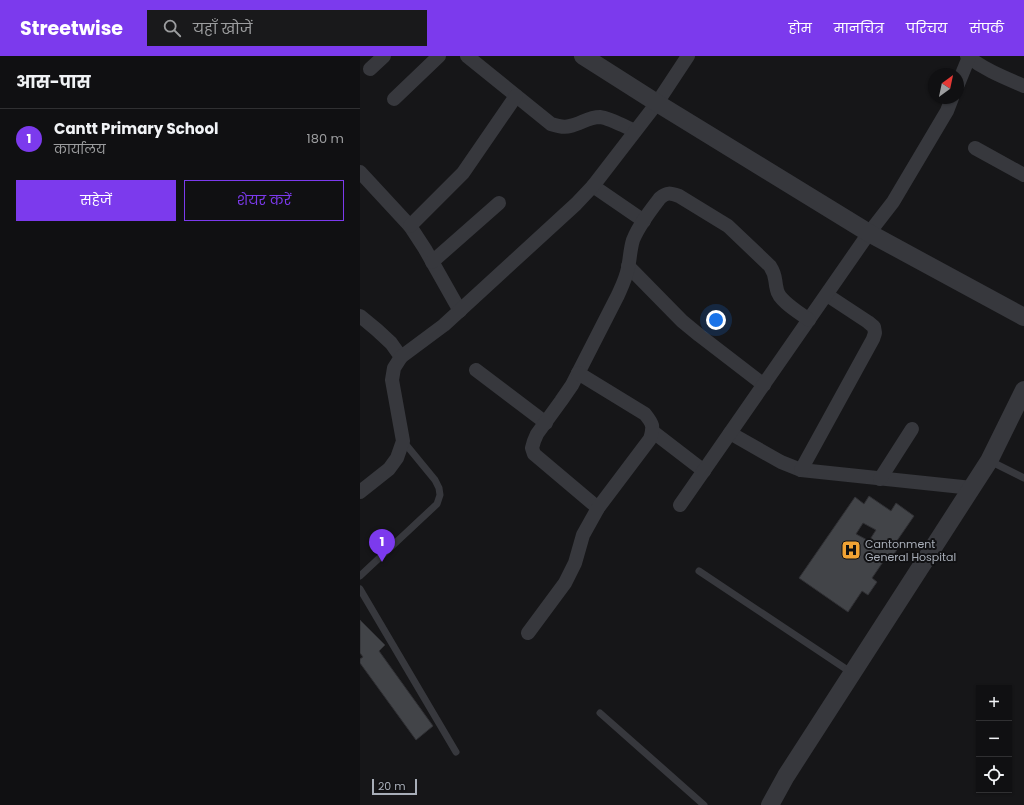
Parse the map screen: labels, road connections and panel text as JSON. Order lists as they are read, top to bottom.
{
  "places": {
    "hospital": ["Cantonment General Hospital"]
  },
  "scale_bar": "20 m",
  "north": "top right",
  "page": {
    "header": "Streetwise",
    "search": "यहाँ खोजें",
    "nav": [
      "होम",
      "मानचित्र",
      "परिचय",
      "संपर्क"
    ],
    "heading": "आस-पास",
    "list": [
      {
        "mark": "1",
        "name": "Cantt Primary School",
        "note": "कार्यालय",
        "value": "180 m"
      }
    ],
    "buttons": ["सहेजें", "शेयर करें"],
    "pins": "1",
    "map_buttons": ["+", "−"],
    "scale": "20 m"
  }
}
